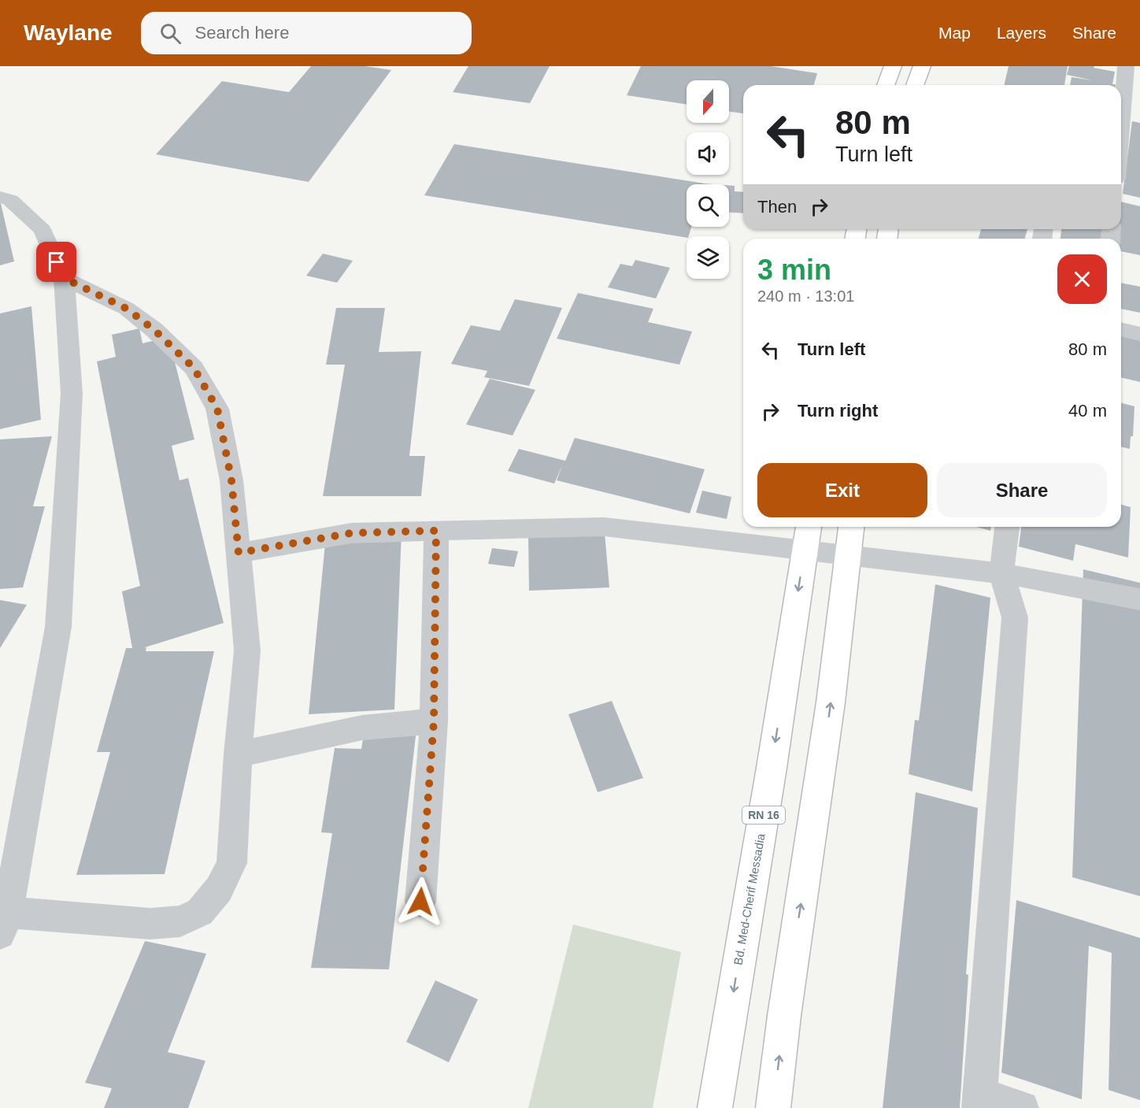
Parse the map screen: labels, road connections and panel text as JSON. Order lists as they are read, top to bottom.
{
  "streets": {
    "highway": ["RN 16", "Bd. Med-Cherif Messadia"]
  },
  "north": "bottom",
  "page": {
    "header": "Waylane",
    "search": "Search here",
    "nav": ["Map", "Layers", "Share"],
    "turn": ["80 m", "Turn left"],
    "then": "Then",
    "heading": ["3 min", "240 m · 13:01"],
    "list": [
      {
        "name": "Turn left",
        "value": "80 m"
      },
      {
        "name": "Turn right",
        "value": "40 m"
      }
    ],
    "buttons": ["Exit", "Share"]
  }
}
